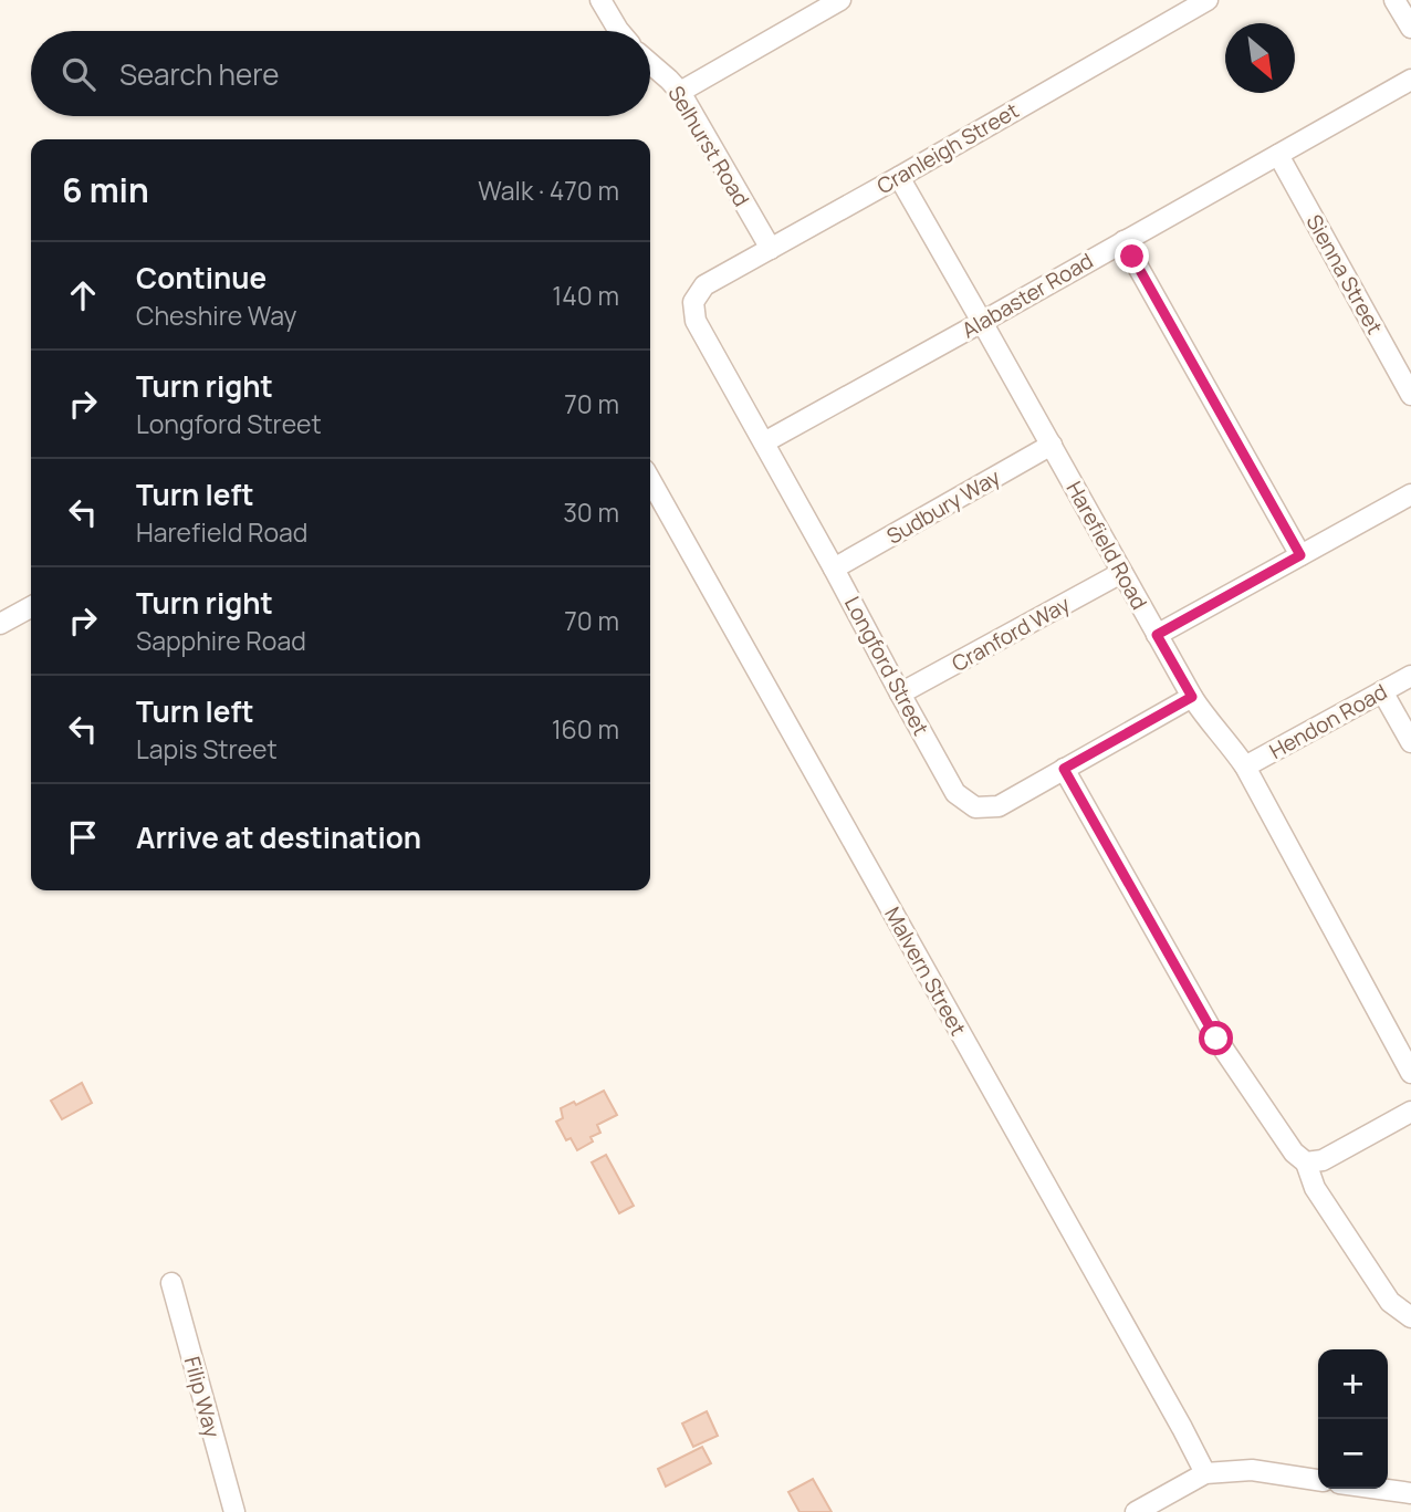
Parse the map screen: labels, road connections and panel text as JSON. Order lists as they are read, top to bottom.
{
  "streets": {
    "street": [
      "Selhurst Road",
      "Cranleigh Street",
      "Sienna Street",
      "Alabaster Road",
      "Sudbury Way",
      "Harefield Road",
      "Cranford Way",
      "Longford Street",
      "Hendon Road",
      "Malvern Street",
      "Filip Way"
    ]
  },
  "crossings": [
    ["Selhurst Road", "Cranleigh Street"],
    ["Cranleigh Street", "Harefield Road"],
    ["Cranleigh Street", "Longford Street"],
    ["Sienna Street", "Alabaster Road"],
    ["Alabaster Road", "Harefield Road"],
    ["Alabaster Road", "Longford Street"],
    ["Sudbury Way", "Harefield Road"],
    ["Sudbury Way", "Longford Street"],
    ["Harefield Road", "Cranford Way"],
    ["Harefield Road", "Longford Street"],
    ["Harefield Road", "Hendon Road"],
    ["Cranford Way", "Longford Street"]
  ],
  "north": "bottom right",
  "page": {
    "search": "Search here",
    "heading": ["6 min", "Walk · 470 m"],
    "list": [
      ["Continue", "Cheshire Way", "140 m"],
      ["Turn right", "Longford Street", "70 m"],
      ["Turn left", "Harefield Road", "30 m"],
      ["Turn right", "Sapphire Road", "70 m"],
      ["Turn left", "Lapis Street", "160 m"],
      "Arrive at destination"
    ],
    "map_buttons": ["+", "−"]
  }
}
